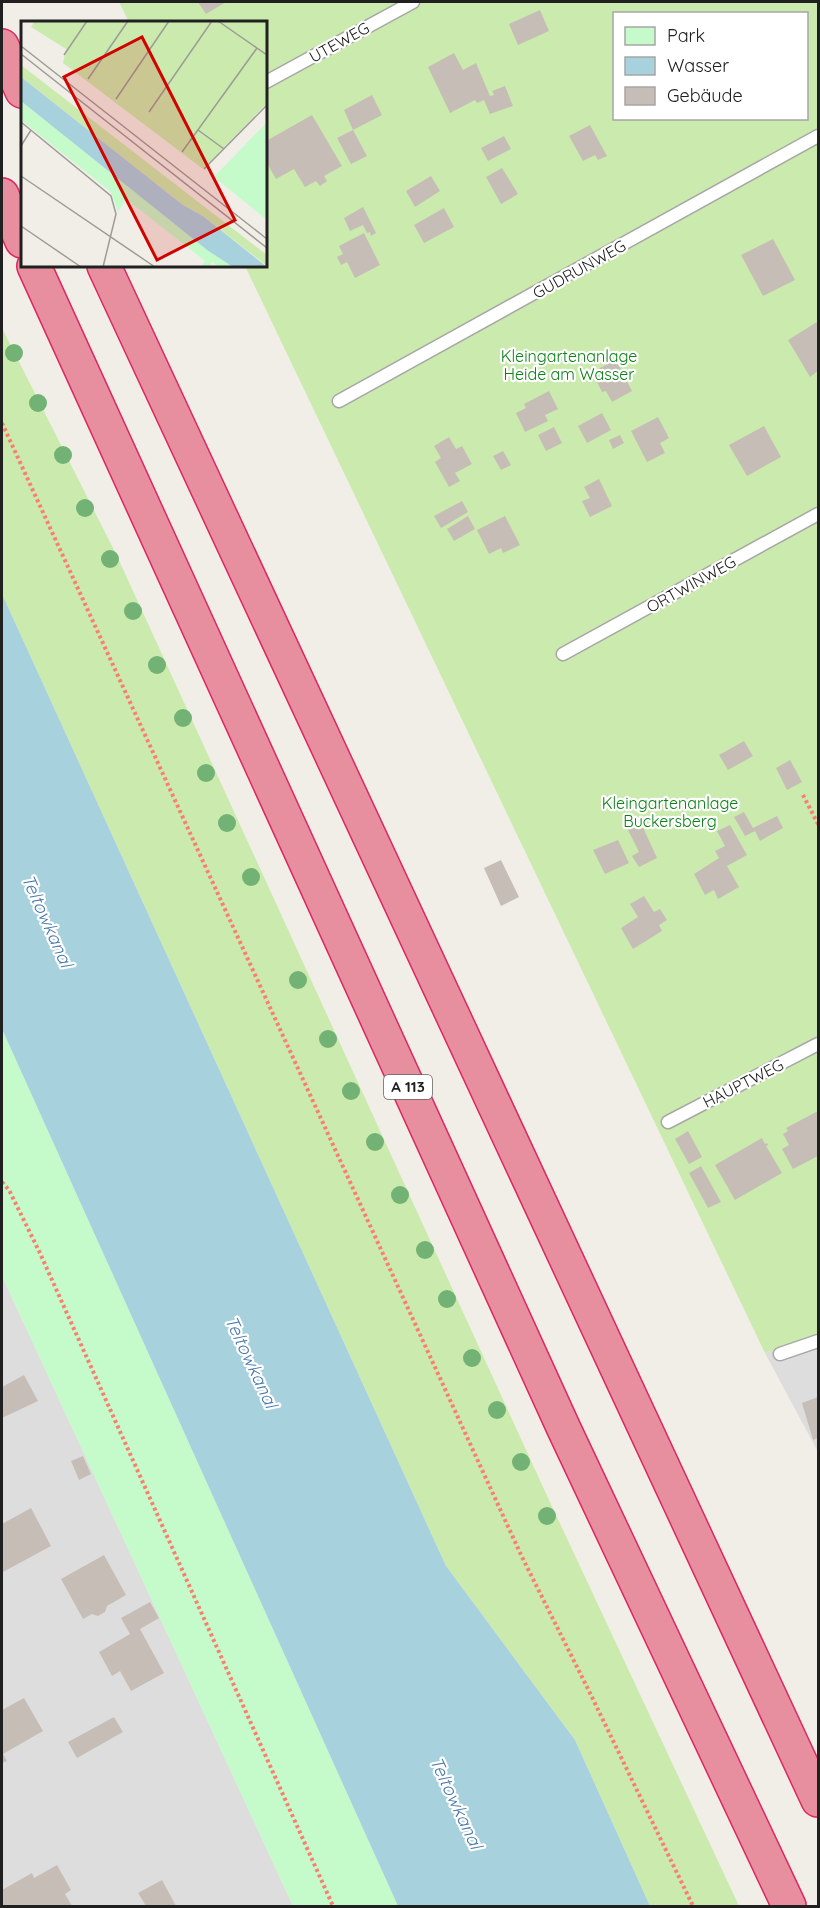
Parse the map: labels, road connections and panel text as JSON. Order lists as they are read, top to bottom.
{
  "streets": {
    "highway": ["A 113"],
    "lane": [
      "UTEWEG",
      "GUDRUNWEG",
      "ORTWINWEG",
      "HAUPTWEG"
    ]
  },
  "water": ["Teltowkanal"],
  "parks": ["Kleingartenanlage Heide am Wasser", "Kleingartenanlage Buckersberg"],
  "legend": ["Park", "Wasser", "Gebäude"]
}
